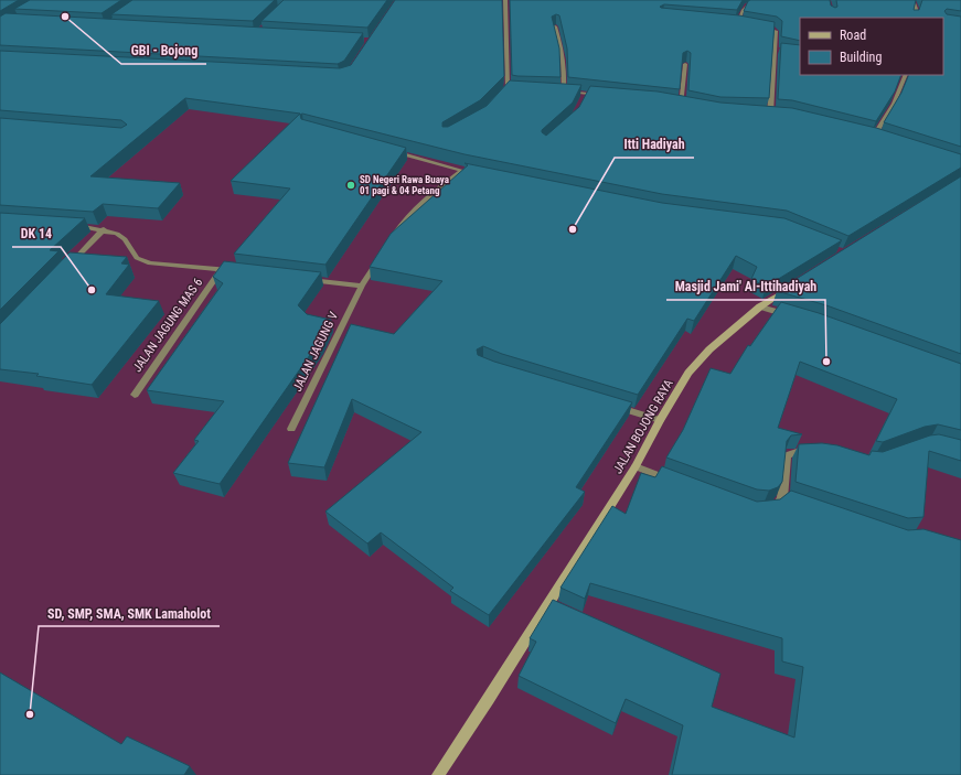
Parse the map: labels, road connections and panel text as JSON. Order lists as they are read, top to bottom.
{
  "streets": {
    "street": ["JALAN JAGUNG MAS 6", "JALAN JAGUNG V", "JALAN BOJONG RAYA"]
  },
  "places": [
    "GBI - Bojong",
    "SD Negeri Rawa Buaya 01 pagi & 04 Petang",
    "Itti Hadiyah",
    "DK 14",
    "Masjid Jami' Al-Ittihadiyah",
    "SD, SMP, SMA, SMK Lamaholot"
  ],
  "legend": ["Road", "Building"]
}
